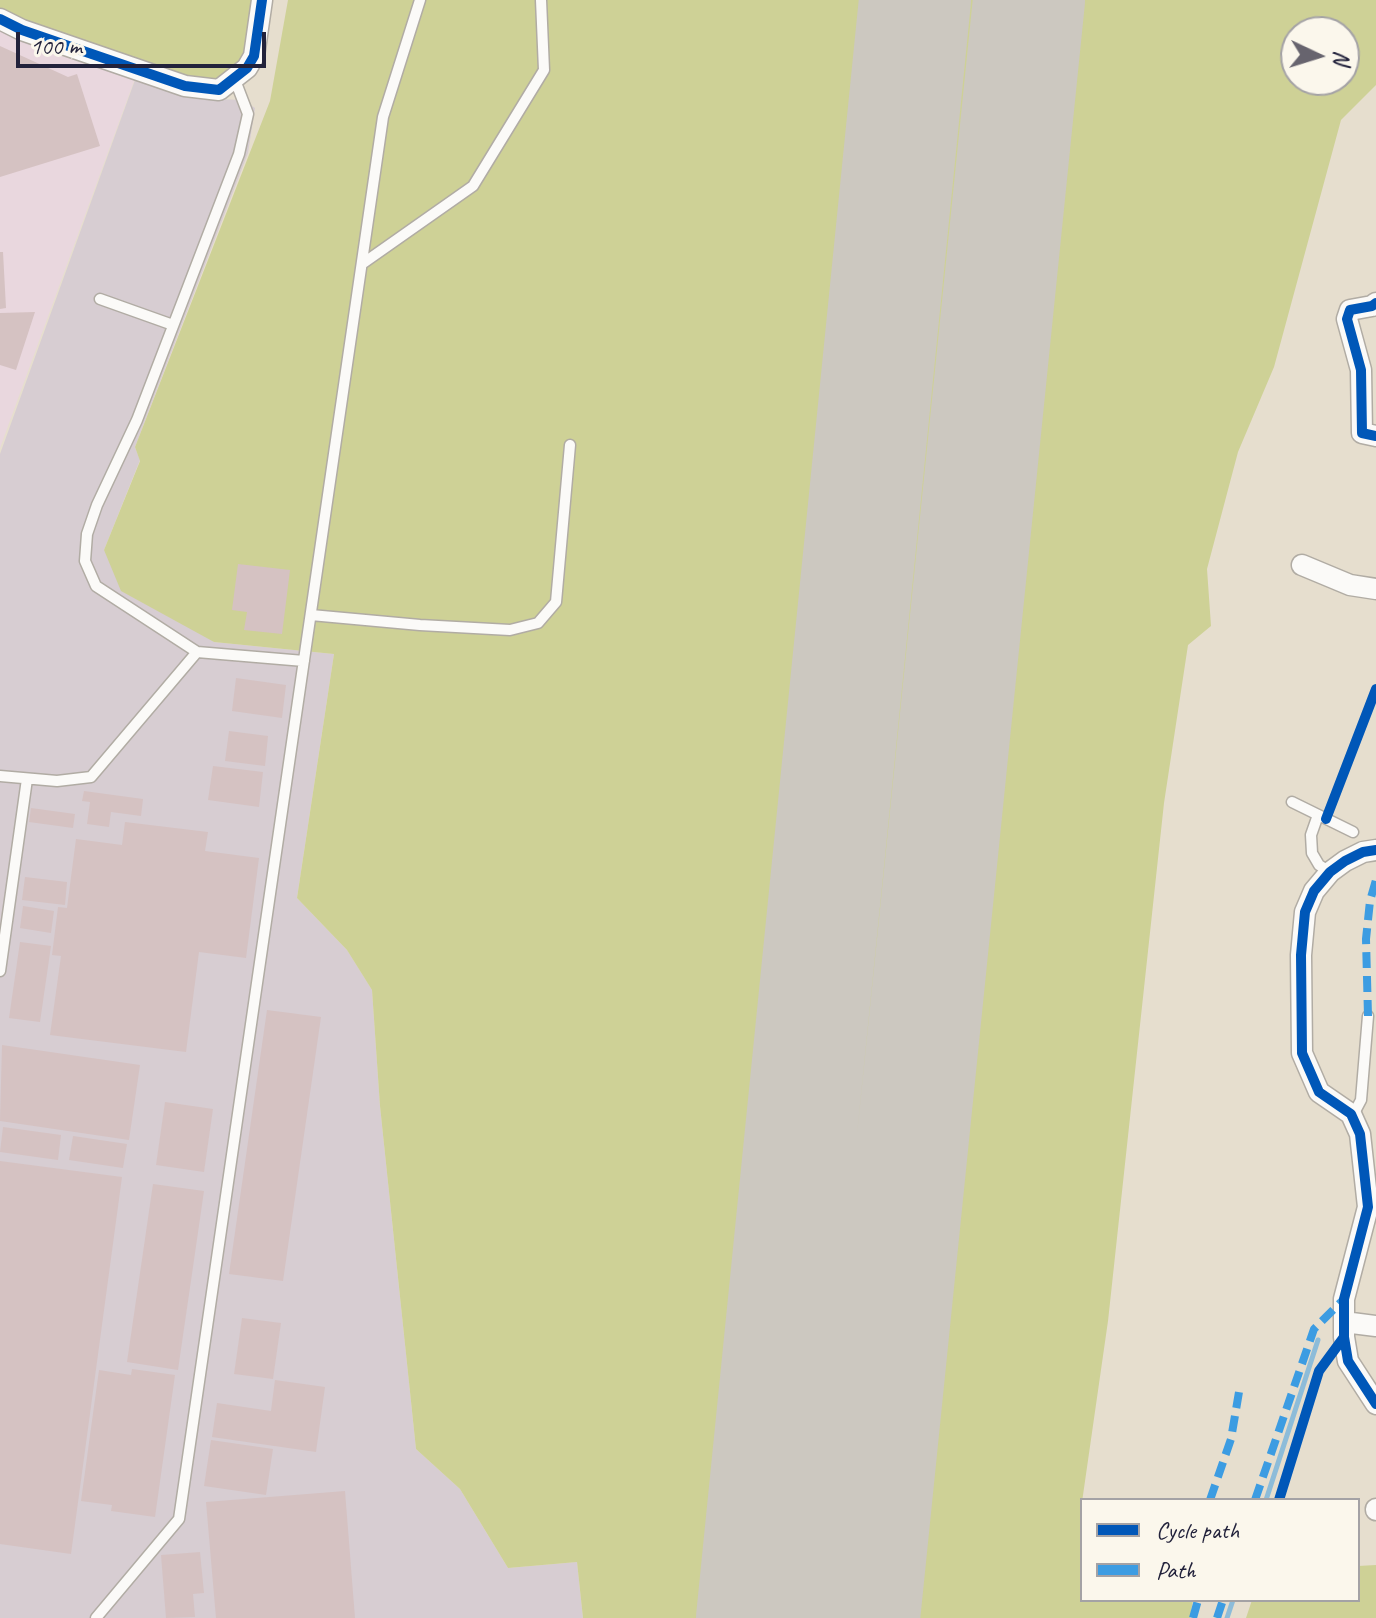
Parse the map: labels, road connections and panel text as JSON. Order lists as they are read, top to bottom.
{
  "legend": ["Cycle path", "Path"],
  "scale_bar": "100 m",
  "north": "right"
}
